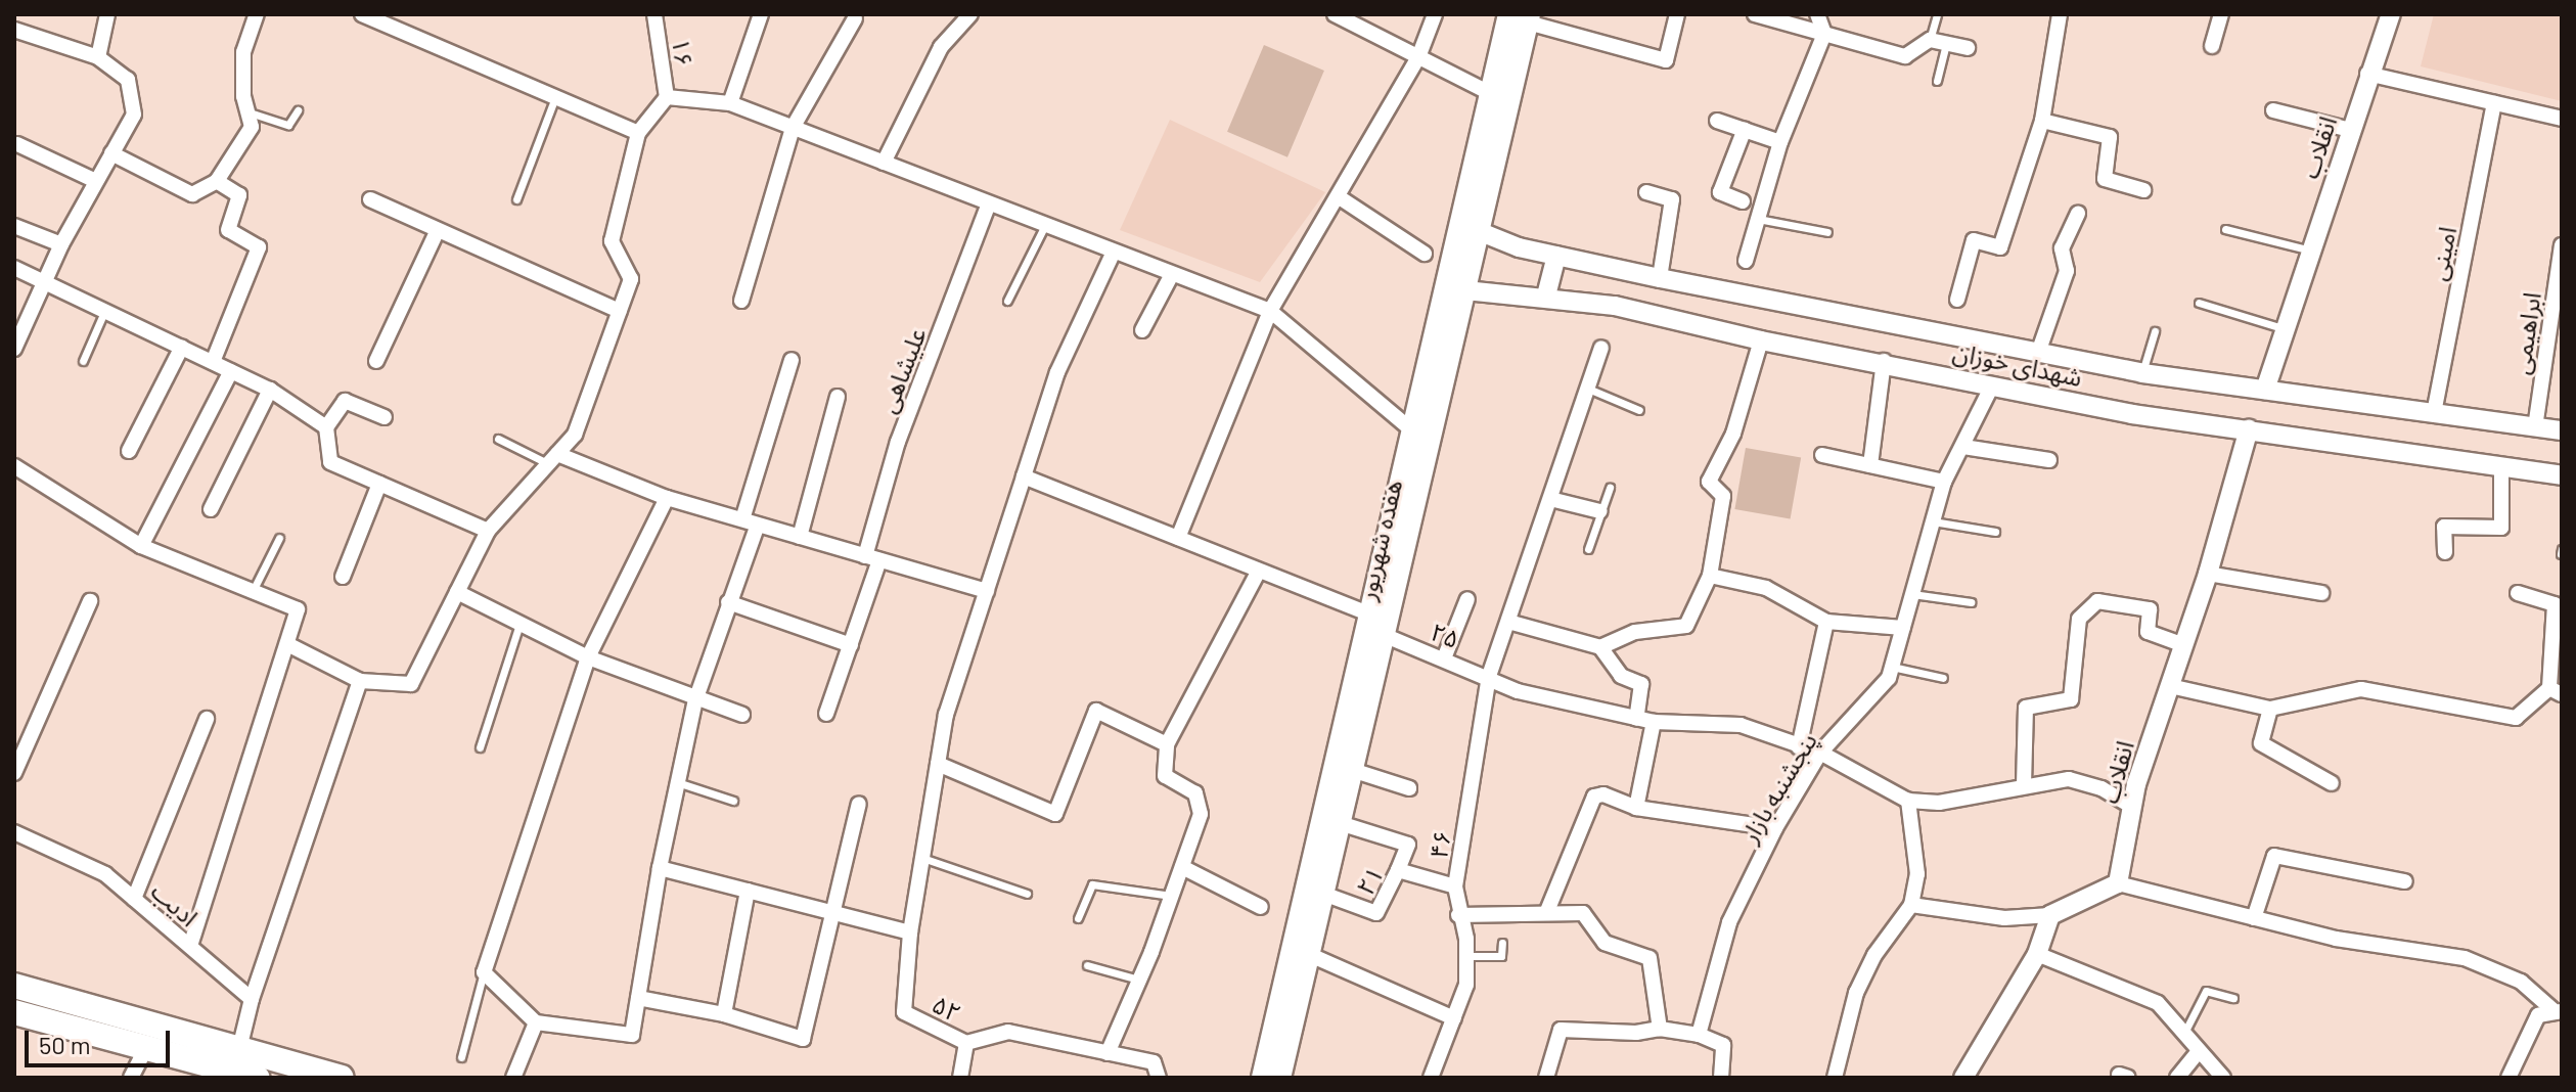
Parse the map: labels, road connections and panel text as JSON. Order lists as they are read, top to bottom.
{
  "streets": {
    "main road": ["هفده شهریور"],
    "street": [
      "۱۶",
      "انقلاب",
      "امینی",
      "ابراهیمی",
      "شهدای خوزان",
      "علیشاهی",
      "۲۵",
      "پنجشنبه بازار",
      "۴۶",
      "۲۱",
      "ادیب",
      "۵۲"
    ]
  },
  "crossings": [
    ["انقلاب", "شهدای خوزان"],
    ["امینی", "شهدای خوزان"],
    ["ابراهیمی", "شهدای خوزان"],
    ["شهدای خوزان", "هفده شهریور"],
    ["شهدای خوزان", "پنجشنبه بازار"],
    ["هفده شهریور", "۲۵"],
    ["هفده شهریور", "۲۱"],
    ["۲۵", "پنجشنبه بازار"],
    ["۲۵", "۴۶"],
    ["۴۶", "۲۱"]
  ],
  "scale_bar": "50 m"
}
